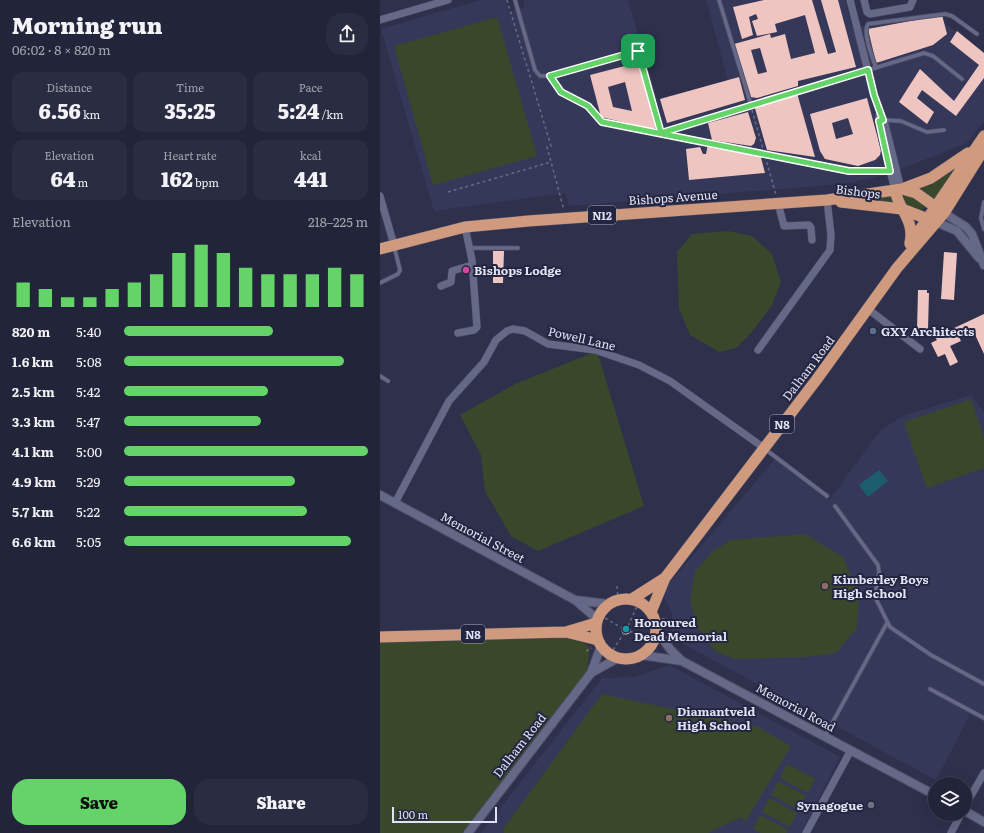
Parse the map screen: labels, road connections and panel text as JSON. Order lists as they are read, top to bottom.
{
  "streets": {
    "highway": [
      "Bishops",
      "Bishops Avenue",
      "N12",
      "Dalham Road",
      "N8"
    ],
    "street": ["Powell Lane", "Memorial Street", "Memorial Road"]
  },
  "crossings": [
    ["Bishops", "Bishops Avenue"],
    ["Bishops", "Dalham Road"],
    ["Bishops", "N8"],
    ["Powell Lane", "Dalham Road"],
    ["Powell Lane", "Memorial Street"],
    ["Dalham Road", "N8"],
    ["Dalham Road", "Memorial Street"],
    ["Dalham Road", "Memorial Road"],
    ["N8", "Memorial Street"],
    ["N8", "Memorial Road"],
    ["Memorial Street", "Memorial Road"]
  ],
  "places": [
    "Bishops Lodge",
    "GXY Architects",
    "Kimberley Boys High School",
    "Honoured Dead Memorial",
    "Diamantveld High School",
    "Synagogue"
  ],
  "scale_bar": "100 m",
  "page": {
    "heading": ["Morning run", "06:02 · 8 × 820 m"],
    "stats": [
      ["Distance", "6.56 km"],
      ["Time", "35:25"],
      ["Pace", "5:24 /km"],
      ["Elevation", "64 m"],
      ["Heart rate", "162 bpm"],
      ["kcal", "441"]
    ],
    "chart": ["Elevation", "218–225 m"],
    "list": [
      {
        "name": "820 m",
        "note": "5:40"
      },
      {
        "name": "1.6 km",
        "note": "5:08"
      },
      {
        "name": "2.5 km",
        "note": "5:42"
      },
      {
        "name": "3.3 km",
        "note": "5:47"
      },
      {
        "name": "4.1 km",
        "note": "5:00"
      },
      {
        "name": "4.9 km",
        "note": "5:29"
      },
      {
        "name": "5.7 km",
        "note": "5:22"
      },
      {
        "name": "6.6 km",
        "note": "5:05"
      }
    ],
    "buttons": ["Save", "Share"],
    "scale": "100 m"
  }
}
